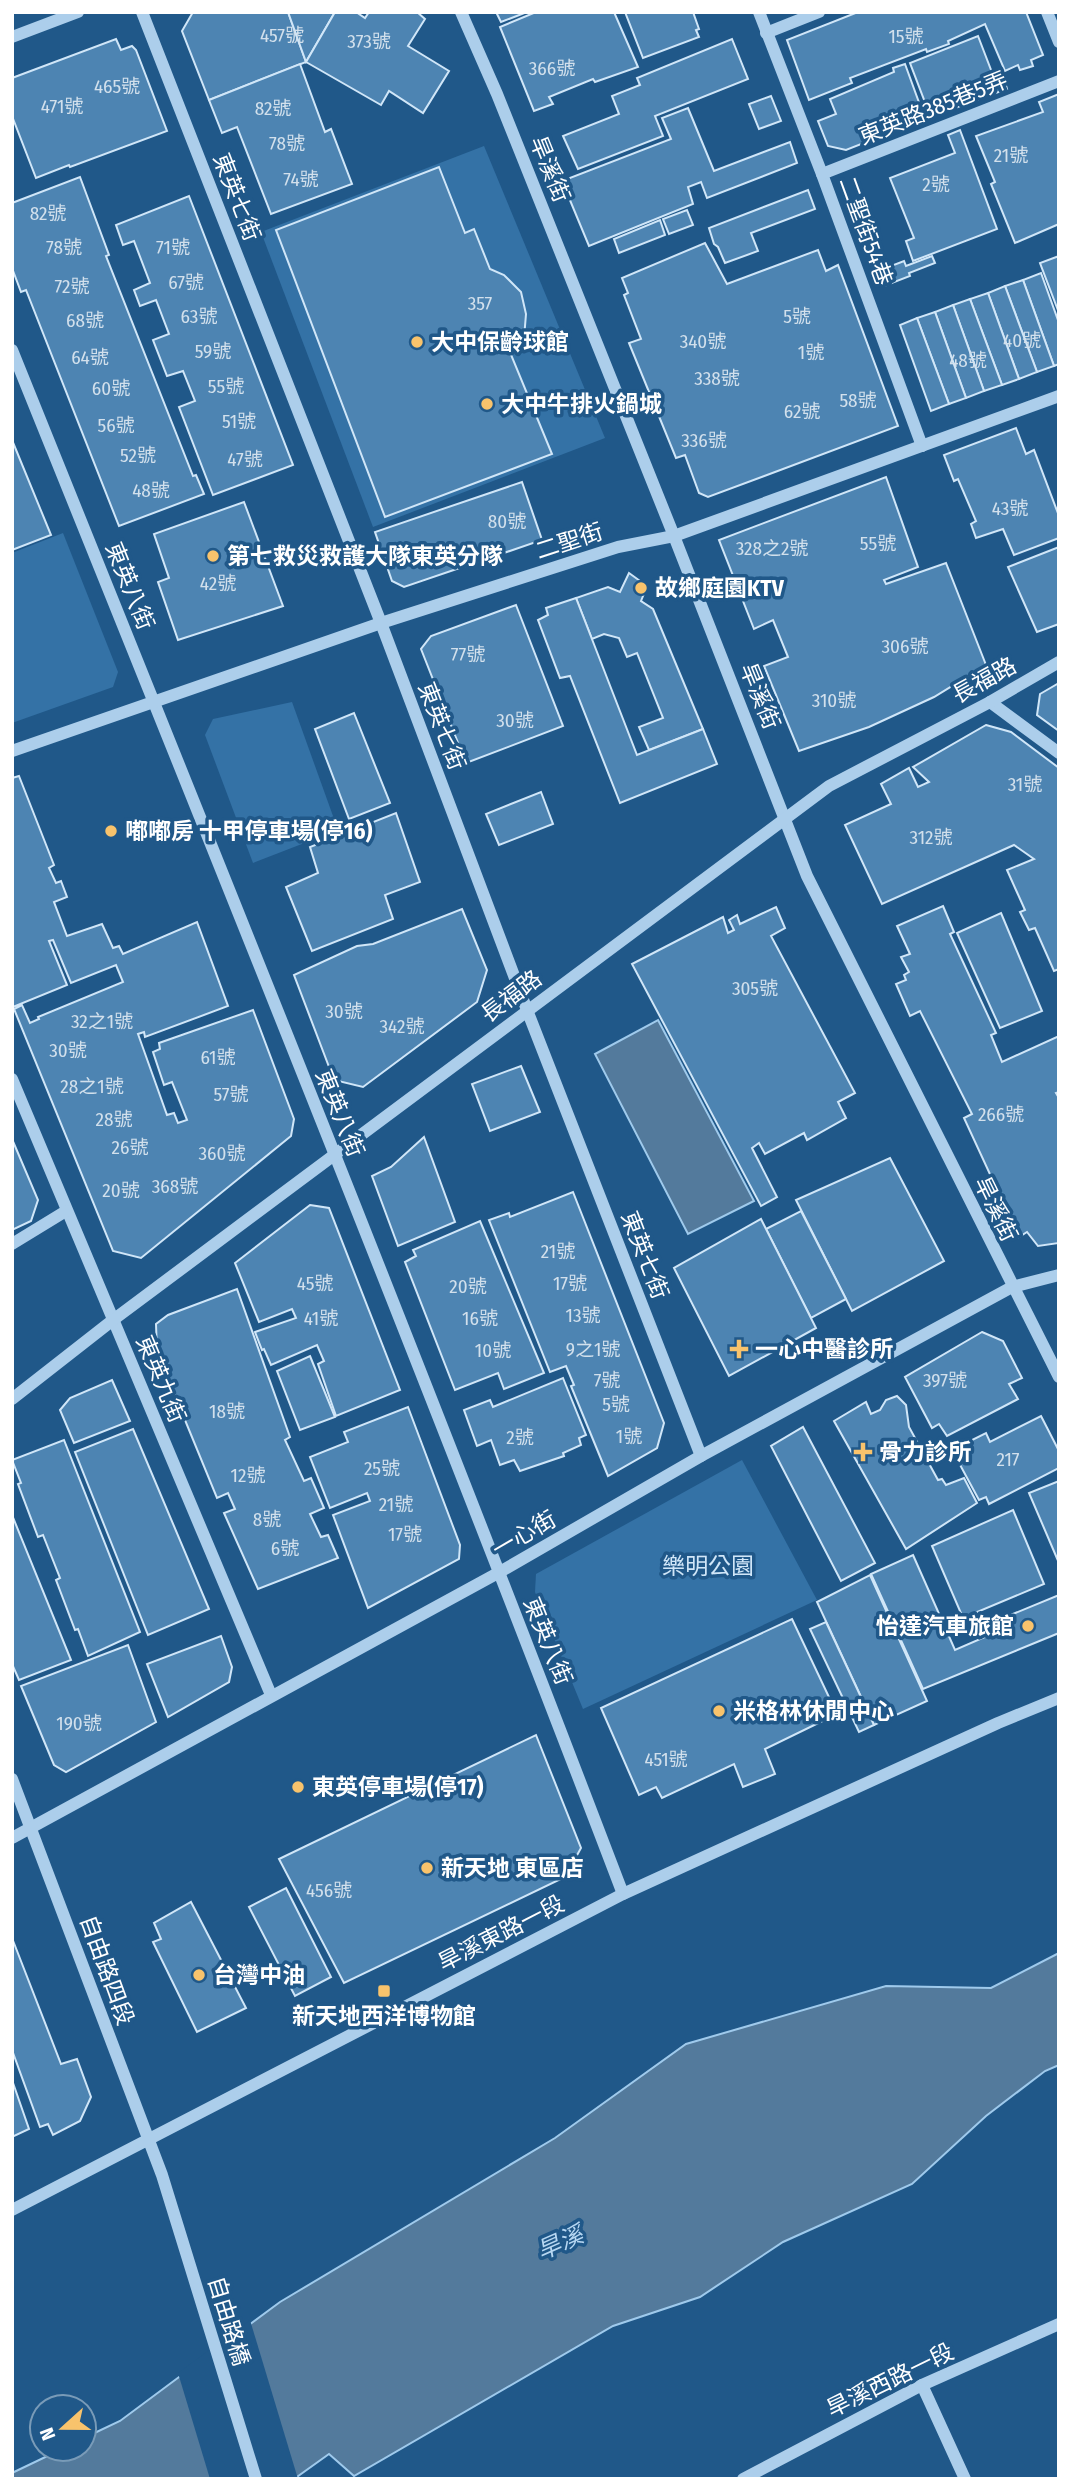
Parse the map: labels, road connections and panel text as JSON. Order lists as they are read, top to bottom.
{
  "streets": {
    "street": [
      "東英路385巷5弄",
      "旱溪街",
      "東英七街",
      "二聖街54巷",
      "二聖街",
      "東英八街",
      "長福路",
      "東英九街",
      "一心街",
      "旱溪東路一段",
      "自由路四段",
      "自由路橋",
      "旱溪西路一段"
    ]
  },
  "crossings": [
    ["東英路385巷5弄", "二聖街54巷"],
    ["旱溪街", "二聖街"],
    ["旱溪街", "長福路"],
    ["旱溪街", "一心街"],
    ["東英七街", "二聖街"],
    ["東英七街", "長福路"],
    ["東英七街", "一心街"],
    ["二聖街54巷", "二聖街"],
    ["二聖街", "東英八街"],
    ["東英八街", "長福路"],
    ["東英八街", "一心街"],
    ["東英八街", "旱溪東路一段"],
    ["長福路", "東英九街"],
    ["東英九街", "一心街"],
    ["一心街", "自由路四段"],
    ["旱溪東路一段", "自由路四段"],
    ["自由路四段", "自由路橋"]
  ],
  "water": ["旱溪"],
  "parks": ["樂明公園"],
  "places": {
    "other": [
      "大中保齡球館",
      "大中牛排火鍋城",
      "第七救災救護大隊東英分隊",
      "故鄉庭園KTV",
      "嘟嘟房 十甲停車場(停16)",
      "怡達汽車旅館",
      "米格林休閒中心",
      "東英停車場(停17)",
      "新天地 東區店",
      "台灣中油"
    ],
    "health": ["一心中醫診所", "骨力診所"],
    "transit": ["新天地西洋博物館"]
  },
  "house_numbers": [
    "457號",
    "15號",
    "373號",
    "366號",
    "465號",
    "471號",
    "82號",
    "78號",
    "21號",
    "74號",
    "2號",
    "82號",
    "78號",
    "71號",
    "67號",
    "72號",
    "357",
    "63號",
    "5號",
    "68號",
    "40號",
    "340號",
    "59號",
    "1號",
    "64號",
    "48號",
    "338號",
    "55號",
    "60號",
    "58號",
    "62號",
    "51號",
    "56號",
    "336號",
    "52號",
    "47號",
    "48號",
    "43號",
    "80號",
    "55號",
    "328之2號",
    "42號",
    "306號",
    "77號",
    "310號",
    "30號",
    "31號",
    "312號",
    "305號",
    "30號",
    "32之1號",
    "342號",
    "30號",
    "61號",
    "28之1號",
    "57號",
    "266號",
    "28號",
    "26號",
    "360號",
    "368號",
    "20號",
    "21號",
    "45號",
    "17號",
    "20號",
    "13號",
    "41號",
    "16號",
    "9之1號",
    "10號",
    "7號",
    "397號",
    "5號",
    "18號",
    "1號",
    "2號",
    "217",
    "25號",
    "12號",
    "21號",
    "8號",
    "17號",
    "6號",
    "190號",
    "451號",
    "456號"
  ],
  "north": "left"
}
